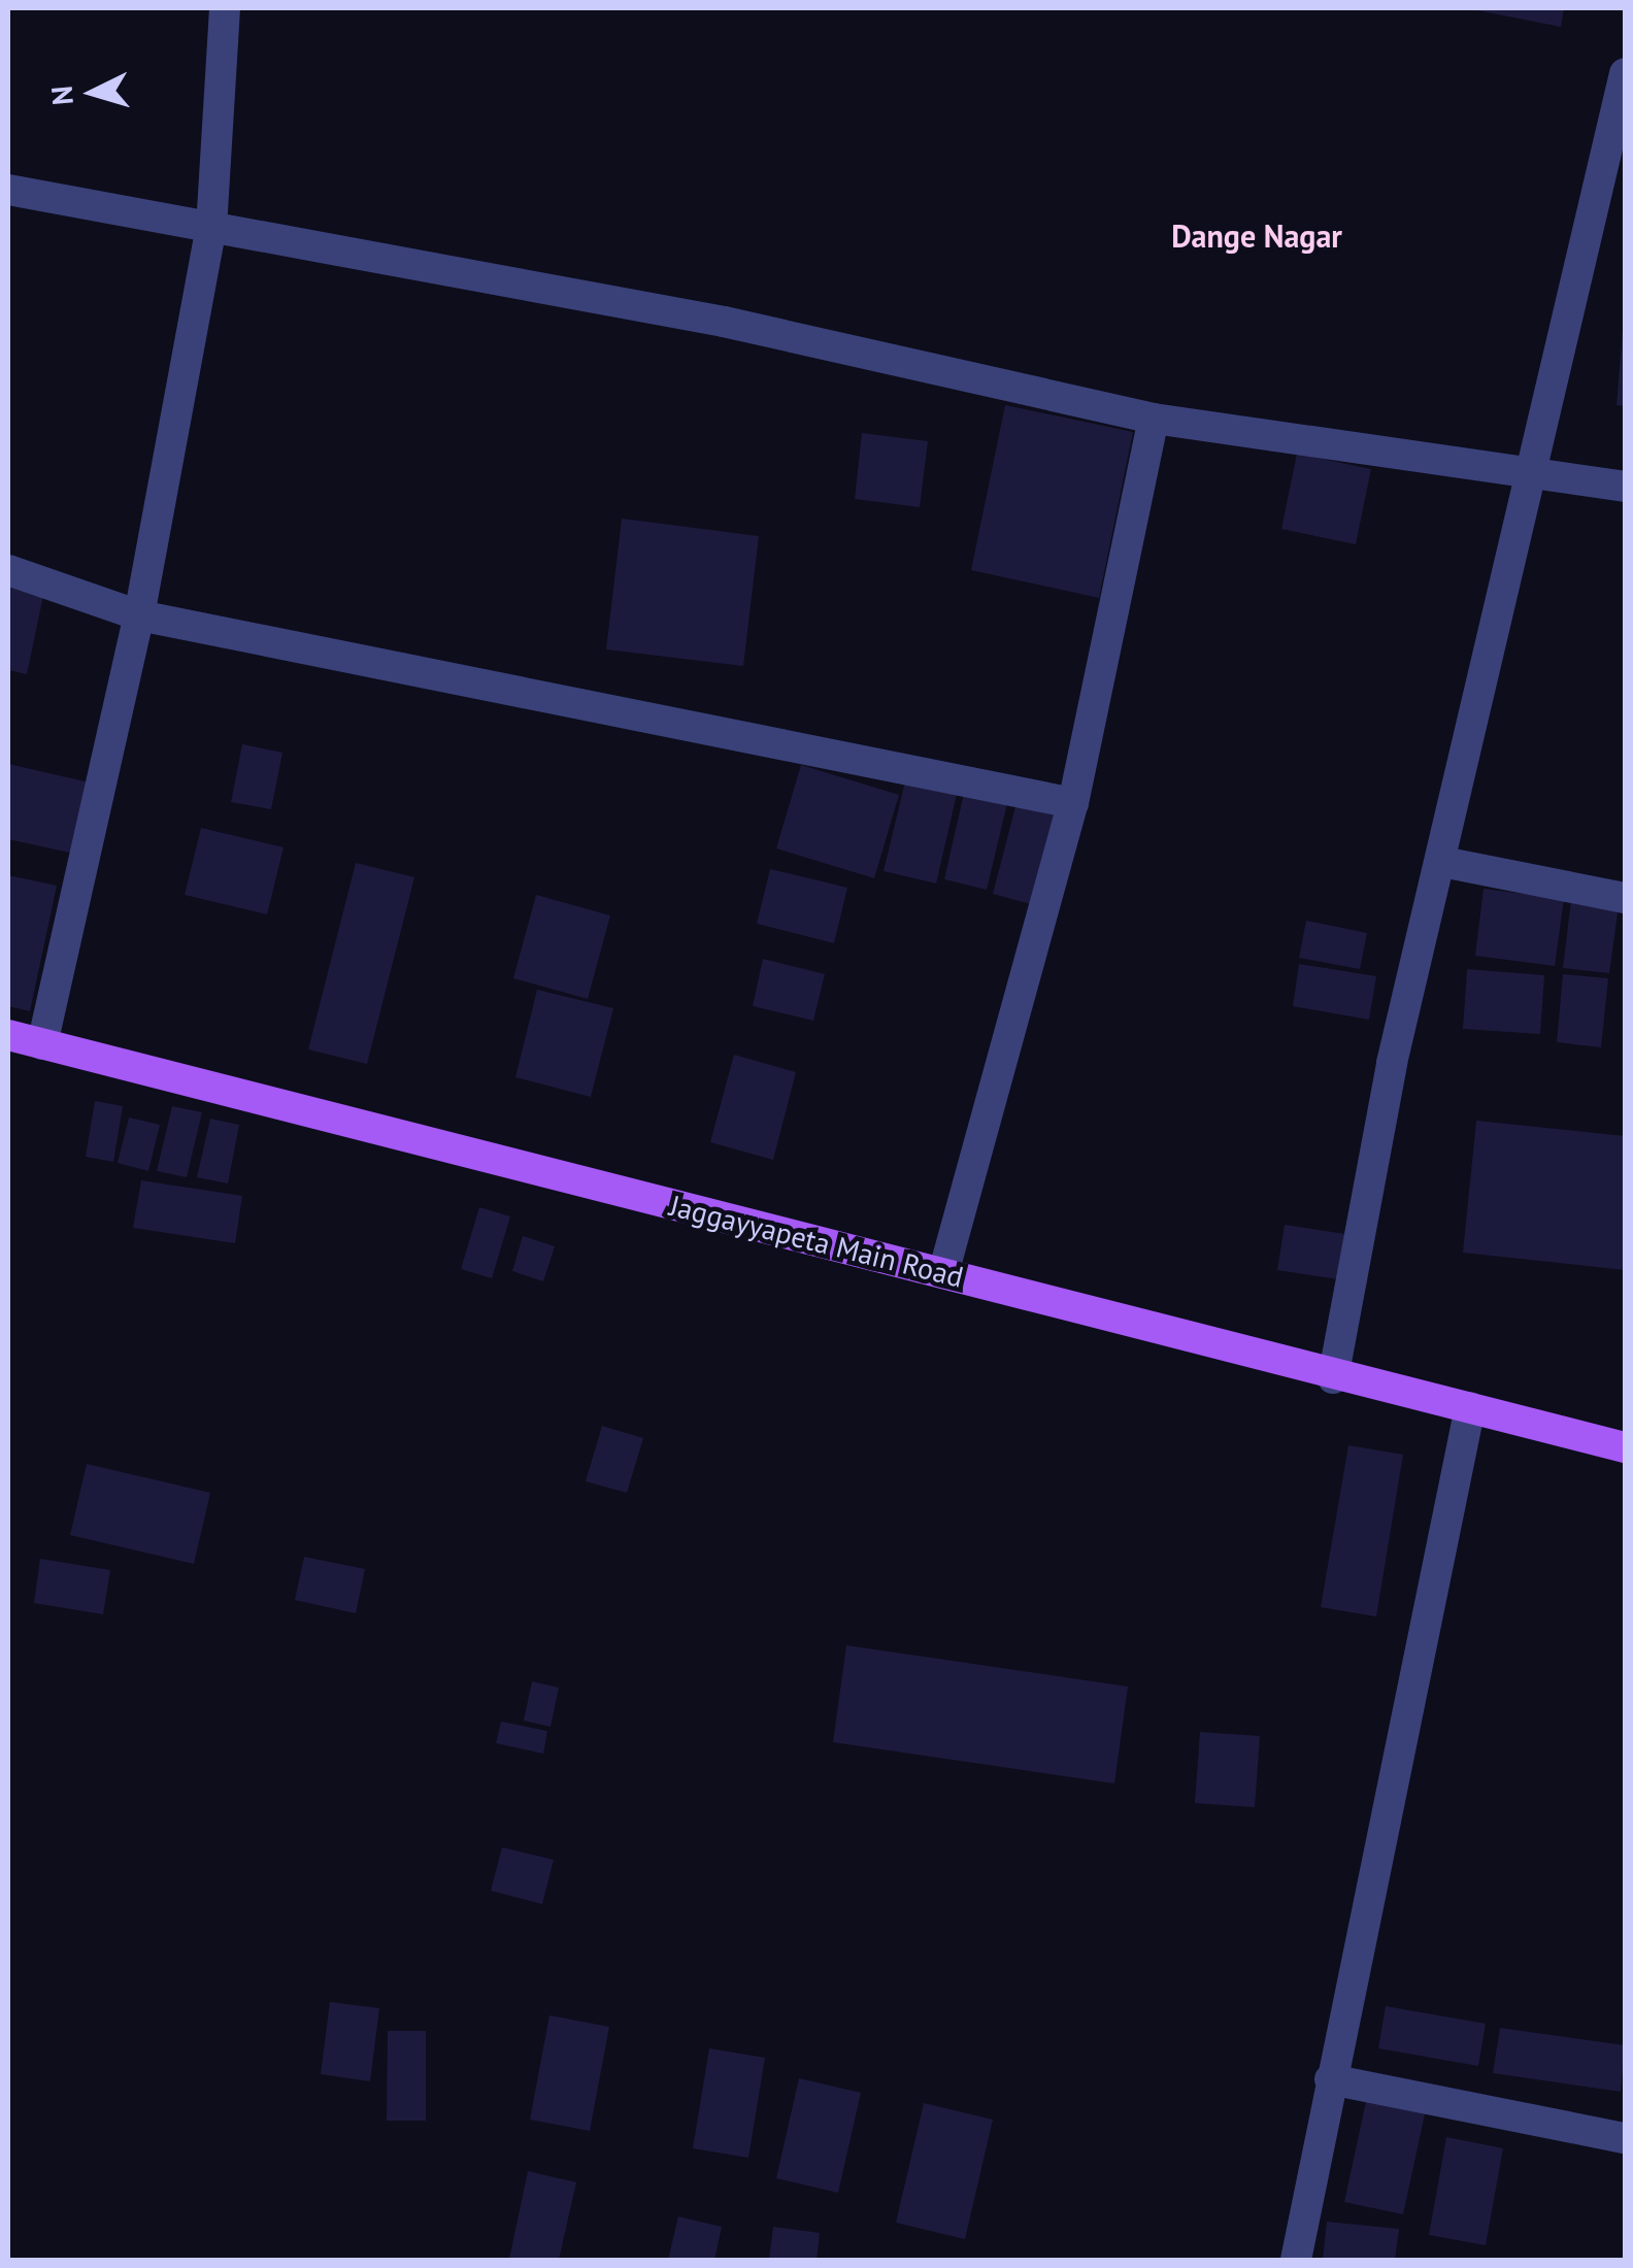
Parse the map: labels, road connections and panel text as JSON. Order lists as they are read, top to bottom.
{
  "streets": {
    "main road": ["Jaggayyapeta Main Road"]
  },
  "districts": ["Dange Nagar"],
  "north": "left"
}
